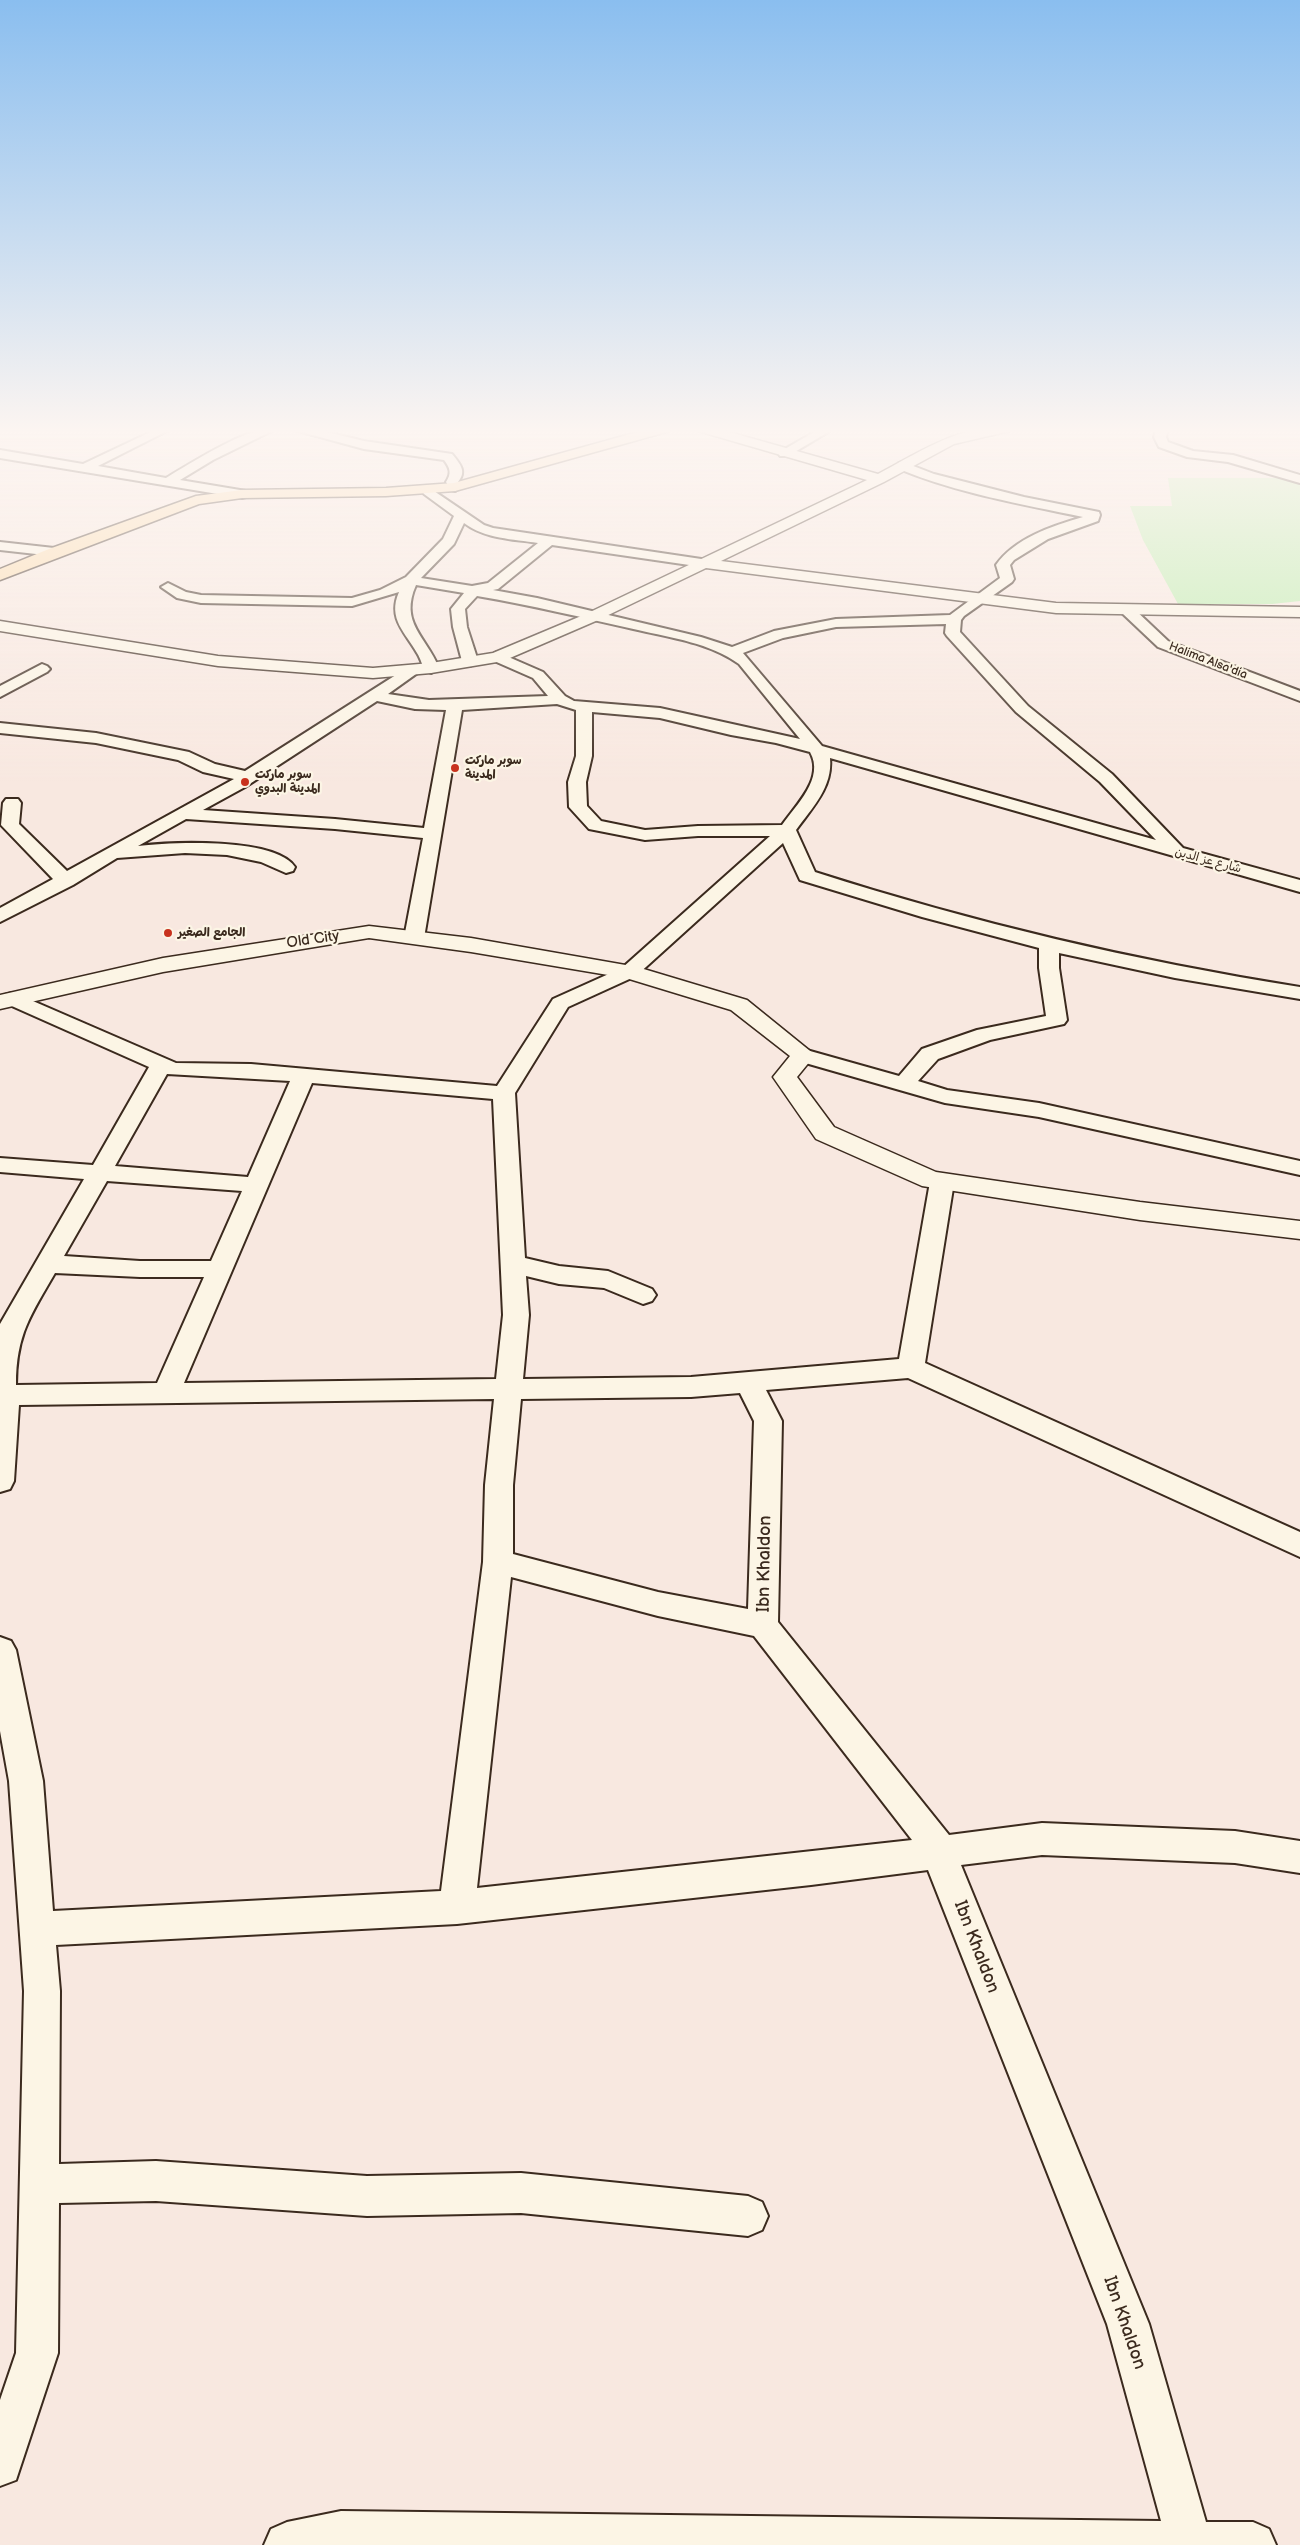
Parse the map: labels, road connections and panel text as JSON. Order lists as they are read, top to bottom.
{
  "streets": {
    "street": [
      "Halima Alsa'dia",
      "شارع عز الدين",
      "Old City",
      "Ibn Khaldon"
    ]
  },
  "places": ["سوبر ماركت المدينة", "سوبر ماركت المدينة البدوي", "الجامع الصغير"]
}
